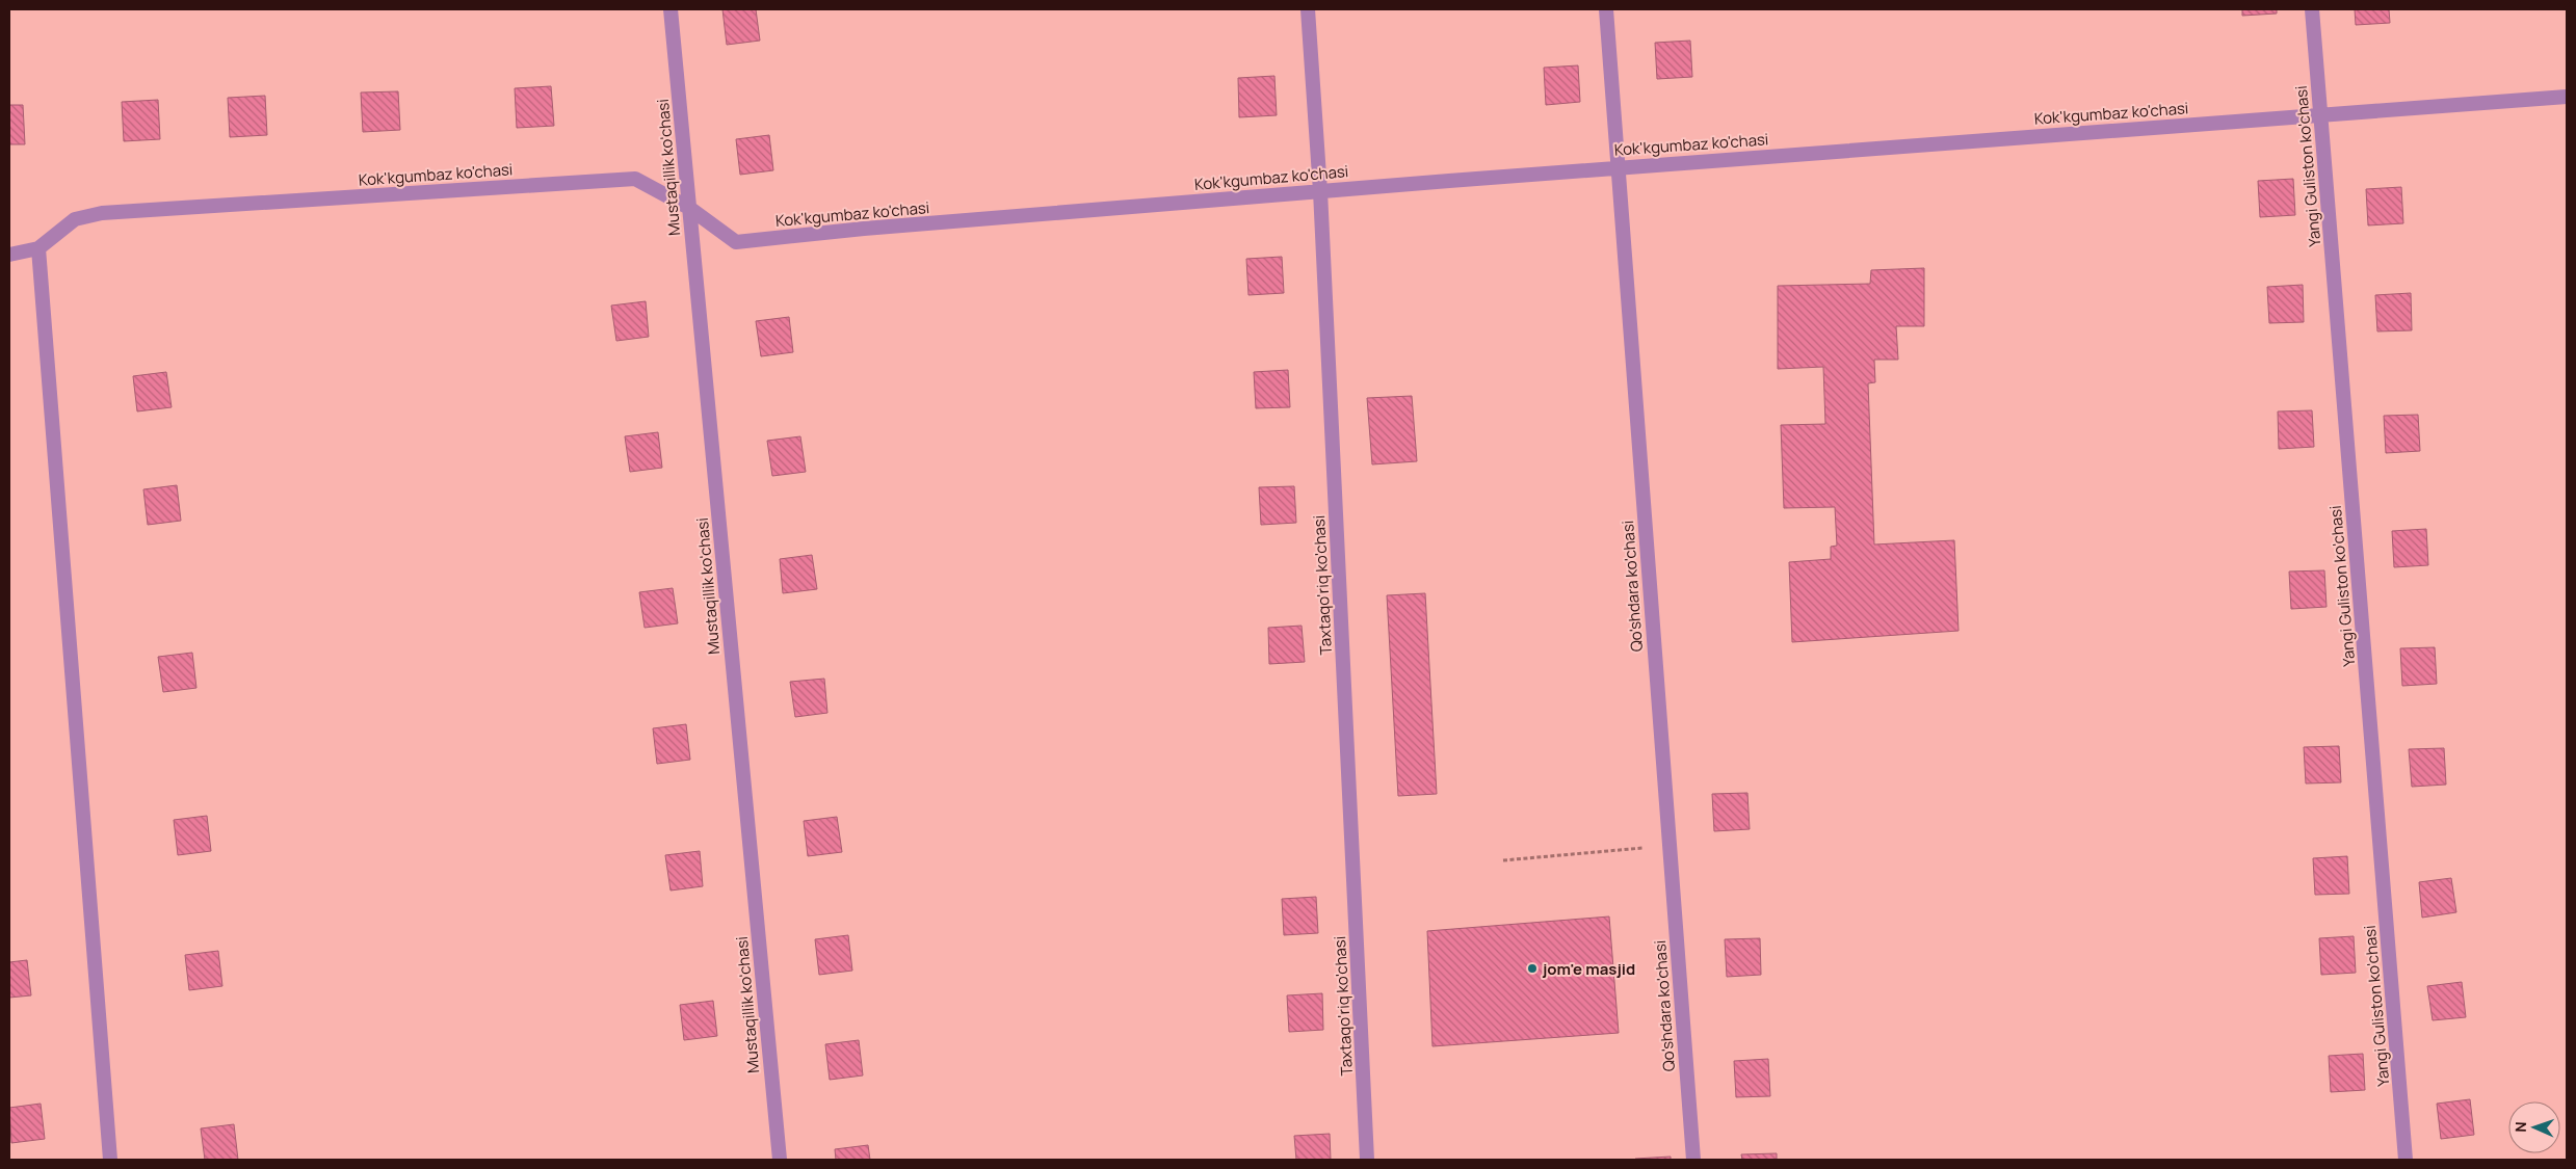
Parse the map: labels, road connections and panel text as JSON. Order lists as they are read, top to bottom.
{
  "streets": {
    "street": [
      "Kok'kgumbaz ko'chasi",
      "Yangi Guliston ko'chasi",
      "Mustaqillik ko'chasi",
      "Taxtaqo'riq ko'chasi",
      "Qo'shdara ko'chasi"
    ]
  },
  "crossings": [
    ["Kok'kgumbaz ko'chasi", "Yangi Guliston ko'chasi"],
    ["Kok'kgumbaz ko'chasi", "Mustaqillik ko'chasi"],
    ["Kok'kgumbaz ko'chasi", "Taxtaqo'riq ko'chasi"],
    ["Kok'kgumbaz ko'chasi", "Qo'shdara ko'chasi"]
  ],
  "places": ["jom'e masjid"],
  "north": "left"
}
